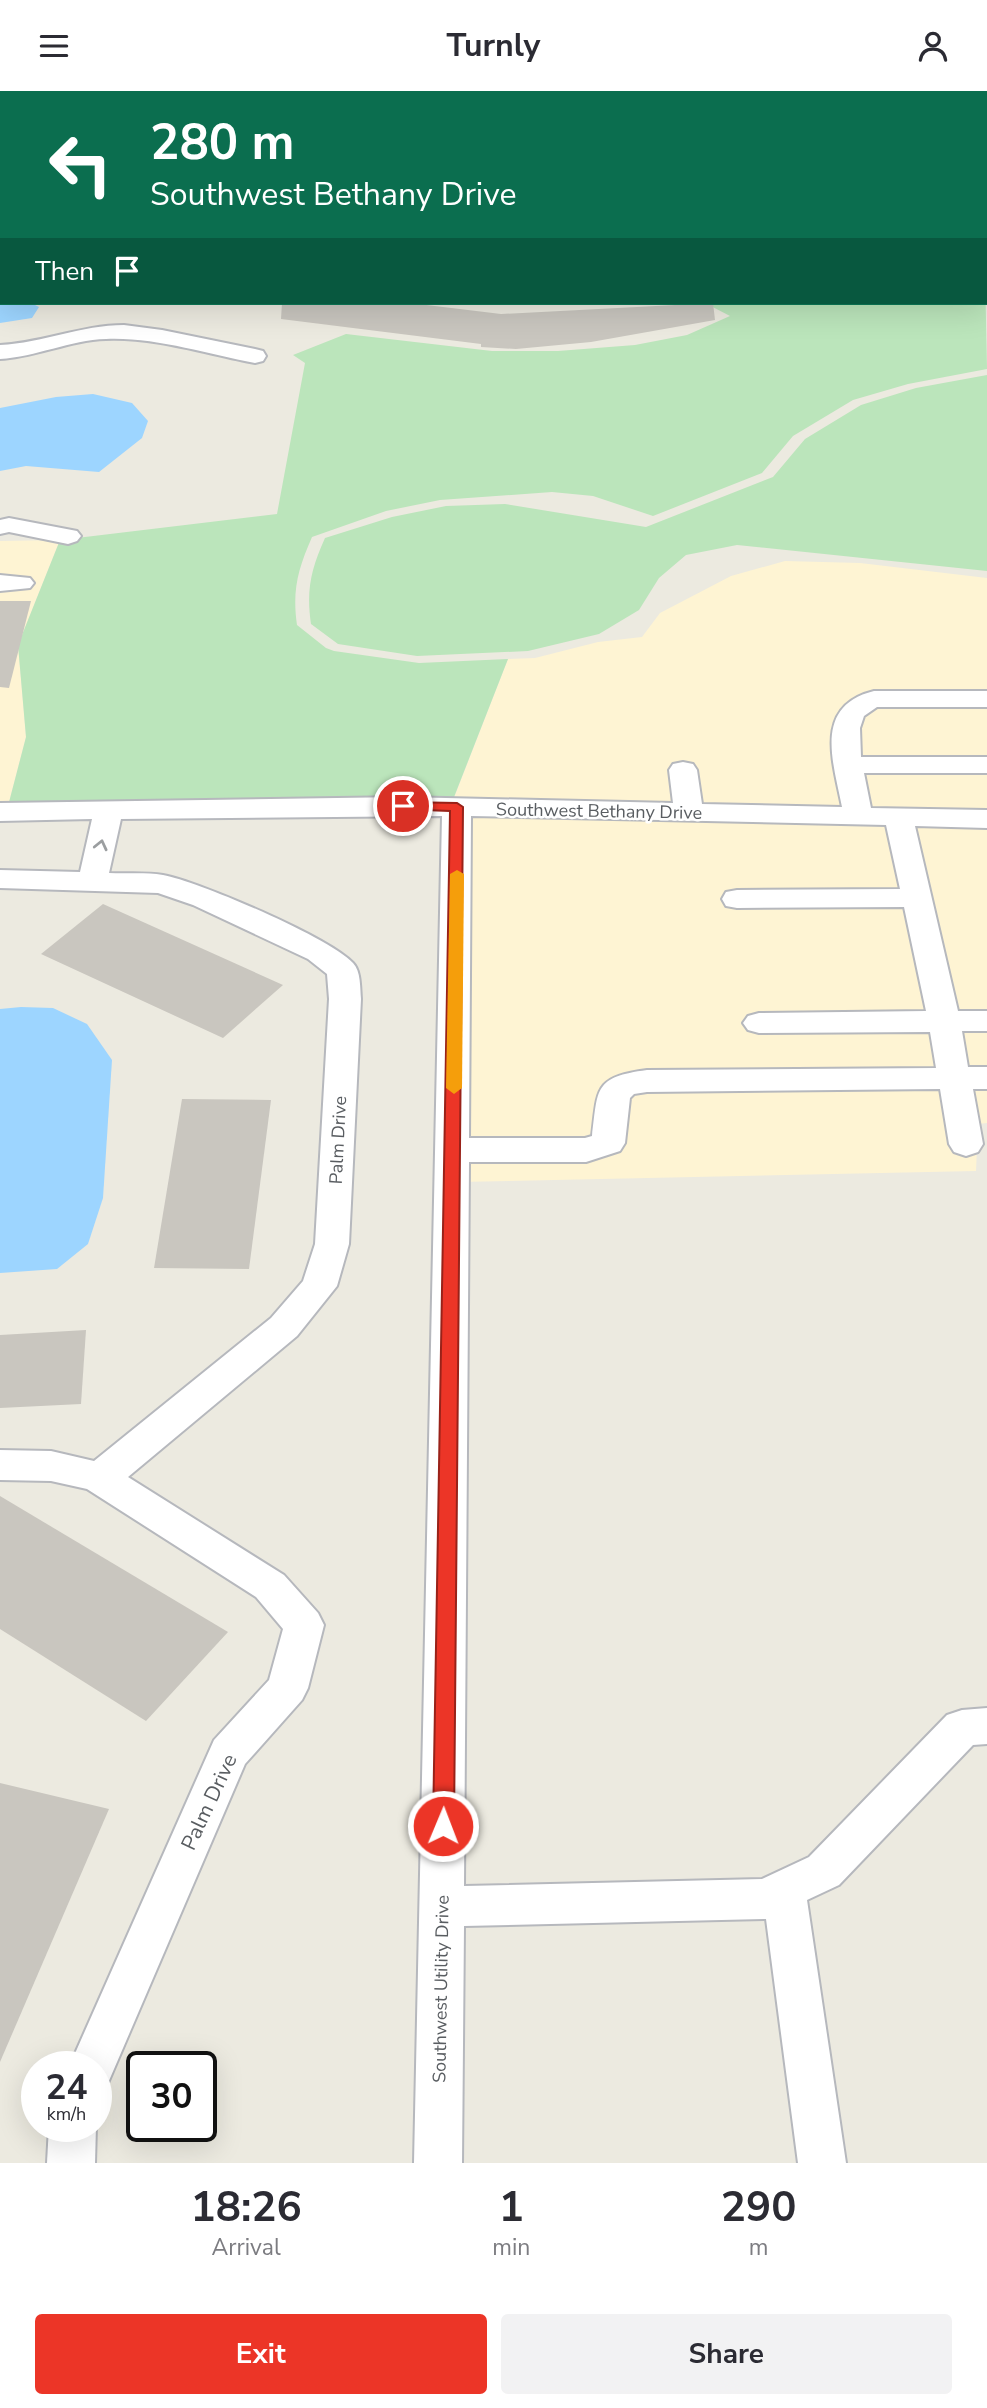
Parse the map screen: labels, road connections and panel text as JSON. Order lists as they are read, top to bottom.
{
  "streets": {
    "street": ["Southwest Bethany Drive", "Palm Drive", "Southwest Utility Drive"]
  },
  "crossings": [
    ["Southwest Bethany Drive", "Southwest Utility Drive"]
  ],
  "page": {
    "header": "Turnly",
    "turn": ["280 m", "Southwest Bethany Drive"],
    "then": "Then",
    "speed": "24 km/h",
    "limit": "30",
    "eta": [
      "18:26",
      "Arrival",
      "1",
      "min",
      "290",
      "m"
    ],
    "buttons": ["Exit", "Share"]
  }
}
